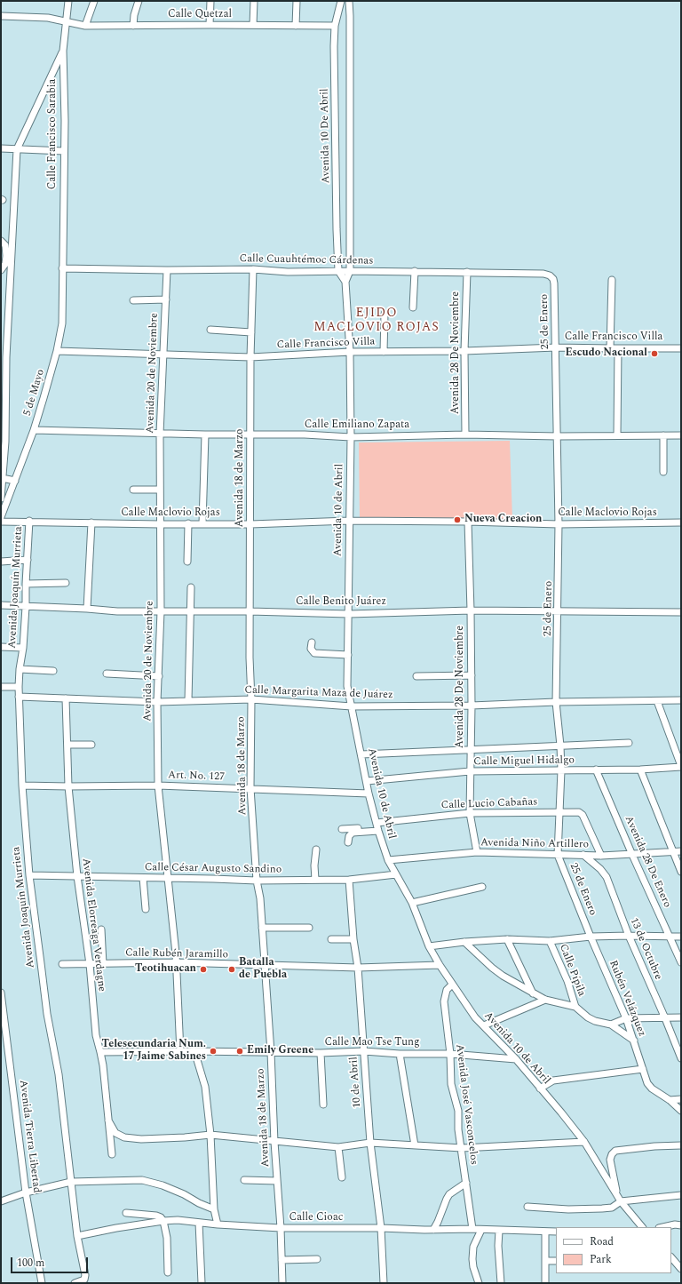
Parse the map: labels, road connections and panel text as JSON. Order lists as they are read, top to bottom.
{
  "streets": {
    "street": [
      "Calle Quetzal",
      "Calle Francisco Sarabia",
      "Avenida 10 De Abril",
      "Calle Cuauhtémoc Cárdenas",
      "25 de Enero",
      "Calle Francisco Villa",
      "Avenida 28 De Noviembre",
      "Avenida 20 de Noviembre",
      "5 de Mayo",
      "Calle Emiliano Zapata",
      "Avenida 18 de Marzo",
      "Avenida 10 de Abril",
      "Calle Maclovio Rojas",
      "Avenida Joaquín Murrieta",
      "Calle Benito Juárez",
      "Calle Margarita Maza de Juárez",
      "Calle Miguel Hidalgo",
      "Art. No. 127",
      "Calle Lucio Cabañas",
      "Avenida Niño Artillero",
      "Avenida 28 De Enero",
      "Calle César Augusto Sandino",
      "Avenida Elorreaga Verdagne",
      "13 de Octubre",
      "Calle Rubén Jaramillo",
      "Calle Pípila",
      "Rubén Velázquez",
      "Calle Mao Tse Tung",
      "10 de Abril",
      "Avenida José Vasconcelos",
      "Avenida Tierra Libertad",
      "Calle Cioac"
    ]
  },
  "crossings": [
    ["Calle Quetzal", "Calle Francisco Sarabia"],
    ["Calle Quetzal", "Avenida 10 De Abril"],
    ["Calle Francisco Sarabia", "Calle Cuauhtémoc Cárdenas"],
    ["Calle Francisco Sarabia", "5 de Mayo"],
    ["Avenida 10 De Abril", "Calle Cuauhtémoc Cárdenas"],
    ["Calle Cuauhtémoc Cárdenas", "25 de Enero"],
    ["Calle Cuauhtémoc Cárdenas", "Avenida 28 De Noviembre"],
    ["Calle Cuauhtémoc Cárdenas", "Avenida 20 de Noviembre"],
    ["Calle Cuauhtémoc Cárdenas", "5 de Mayo"],
    ["Calle Cuauhtémoc Cárdenas", "Avenida 18 de Marzo"],
    ["25 de Enero", "Calle Francisco Villa"],
    ["25 de Enero", "Calle Emiliano Zapata"],
    ["25 de Enero", "Calle Maclovio Rojas"],
    ["25 de Enero", "Calle Benito Juárez"],
    ["25 de Enero", "Calle Margarita Maza de Juárez"],
    ["25 de Enero", "Calle Miguel Hidalgo"],
    ["25 de Enero", "Calle Lucio Cabañas"],
    ["25 de Enero", "Avenida Niño Artillero"],
    ["25 de Enero", "Rubén Velázquez"],
    ["Calle Francisco Villa", "Avenida 28 De Noviembre"],
    ["Calle Francisco Villa", "Avenida 20 de Noviembre"],
    ["Calle Francisco Villa", "5 de Mayo"],
    ["Calle Francisco Villa", "Avenida 18 de Marzo"],
    ["Calle Francisco Villa", "Avenida 10 de Abril"],
    ["Avenida 28 De Noviembre", "Calle Emiliano Zapata"],
    ["Avenida 28 De Noviembre", "Calle Maclovio Rojas"],
    ["Avenida 28 De Noviembre", "Calle Benito Juárez"],
    ["Avenida 28 De Noviembre", "Calle Margarita Maza de Juárez"],
    ["Avenida 28 De Noviembre", "Calle Miguel Hidalgo"],
    ["Avenida 28 De Noviembre", "Calle Lucio Cabañas"],
    ["Avenida 28 De Noviembre", "Avenida Niño Artillero"],
    ["Avenida 20 de Noviembre", "Calle Emiliano Zapata"],
    ["Avenida 20 de Noviembre", "Calle Maclovio Rojas"],
    ["Avenida 20 de Noviembre", "Calle Benito Juárez"],
    ["Avenida 20 de Noviembre", "Calle Margarita Maza de Juárez"],
    ["Avenida 20 de Noviembre", "Art. No. 127"],
    ["Avenida 20 de Noviembre", "Calle César Augusto Sandino"],
    ["Avenida 20 de Noviembre", "Calle Rubén Jaramillo"],
    ["Avenida 20 de Noviembre", "Calle Mao Tse Tung"],
    ["5 de Mayo", "Calle Emiliano Zapata"],
    ["Calle Emiliano Zapata", "Avenida 18 de Marzo"],
    ["Calle Emiliano Zapata", "Avenida 10 de Abril"],
    ["Avenida 18 de Marzo", "Calle Maclovio Rojas"],
    ["Avenida 18 de Marzo", "Calle Benito Juárez"],
    ["Avenida 18 de Marzo", "Calle Margarita Maza de Juárez"],
    ["Avenida 18 de Marzo", "Art. No. 127"],
    ["Avenida 18 de Marzo", "Calle César Augusto Sandino"],
    ["Avenida 18 de Marzo", "Calle Rubén Jaramillo"],
    ["Avenida 18 de Marzo", "Calle Mao Tse Tung"],
    ["Avenida 18 de Marzo", "Calle Cioac"],
    ["Avenida 10 de Abril", "Calle Maclovio Rojas"],
    ["Avenida 10 de Abril", "Calle Benito Juárez"],
    ["Avenida 10 de Abril", "Calle Margarita Maza de Juárez"],
    ["Avenida 10 de Abril", "Calle Miguel Hidalgo"],
    ["Avenida 10 de Abril", "Art. No. 127"],
    ["Avenida 10 de Abril", "Calle Lucio Cabañas"],
    ["Avenida 10 de Abril", "Avenida Niño Artillero"],
    ["Avenida 10 de Abril", "Calle César Augusto Sandino"],
    ["Avenida 10 de Abril", "Calle Rubén Jaramillo"],
    ["Avenida 10 de Abril", "Calle Mao Tse Tung"],
    ["Avenida 10 de Abril", "Avenida José Vasconcelos"],
    ["Calle Maclovio Rojas", "Avenida Joaquín Murrieta"],
    ["Avenida Joaquín Murrieta", "Calle Benito Juárez"],
    ["Avenida Joaquín Murrieta", "Calle Margarita Maza de Juárez"],
    ["Avenida Joaquín Murrieta", "Art. No. 127"],
    ["Avenida Joaquín Murrieta", "Calle César Augusto Sandino"],
    ["Avenida Joaquín Murrieta", "Calle Cioac"],
    ["Calle Margarita Maza de Juárez", "Avenida Elorreaga Verdagne"],
    ["Calle Miguel Hidalgo", "Avenida 28 De Enero"],
    ["Art. No. 127", "Avenida Elorreaga Verdagne"],
    ["Calle Lucio Cabañas", "Avenida Niño Artillero"],
    ["Avenida Niño Artillero", "Avenida 28 De Enero"],
    ["Avenida Niño Artillero", "13 de Octubre"],
    ["Calle César Augusto Sandino", "Avenida Elorreaga Verdagne"],
    ["Calle César Augusto Sandino", "10 de Abril"],
    ["Avenida Elorreaga Verdagne", "Calle Rubén Jaramillo"],
    ["Avenida Elorreaga Verdagne", "Calle Mao Tse Tung"],
    ["Calle Rubén Jaramillo", "10 de Abril"],
    ["Calle Mao Tse Tung", "10 de Abril"],
    ["Calle Mao Tse Tung", "Avenida José Vasconcelos"],
    ["10 de Abril", "Calle Cioac"],
    ["Avenida José Vasconcelos", "Calle Cioac"]
  ],
  "districts": ["EJIDO MACLOVIO ROJAS"],
  "places": [
    "Escudo Nacional",
    "Nueva Creacion",
    "Teotihuacan",
    "Batalla de Puebla",
    "Telesecundaria Num. 17 Jaime Sabines",
    "Emily Greene"
  ],
  "legend": ["Road", "Park"],
  "scale_bar": "100 m"
}
